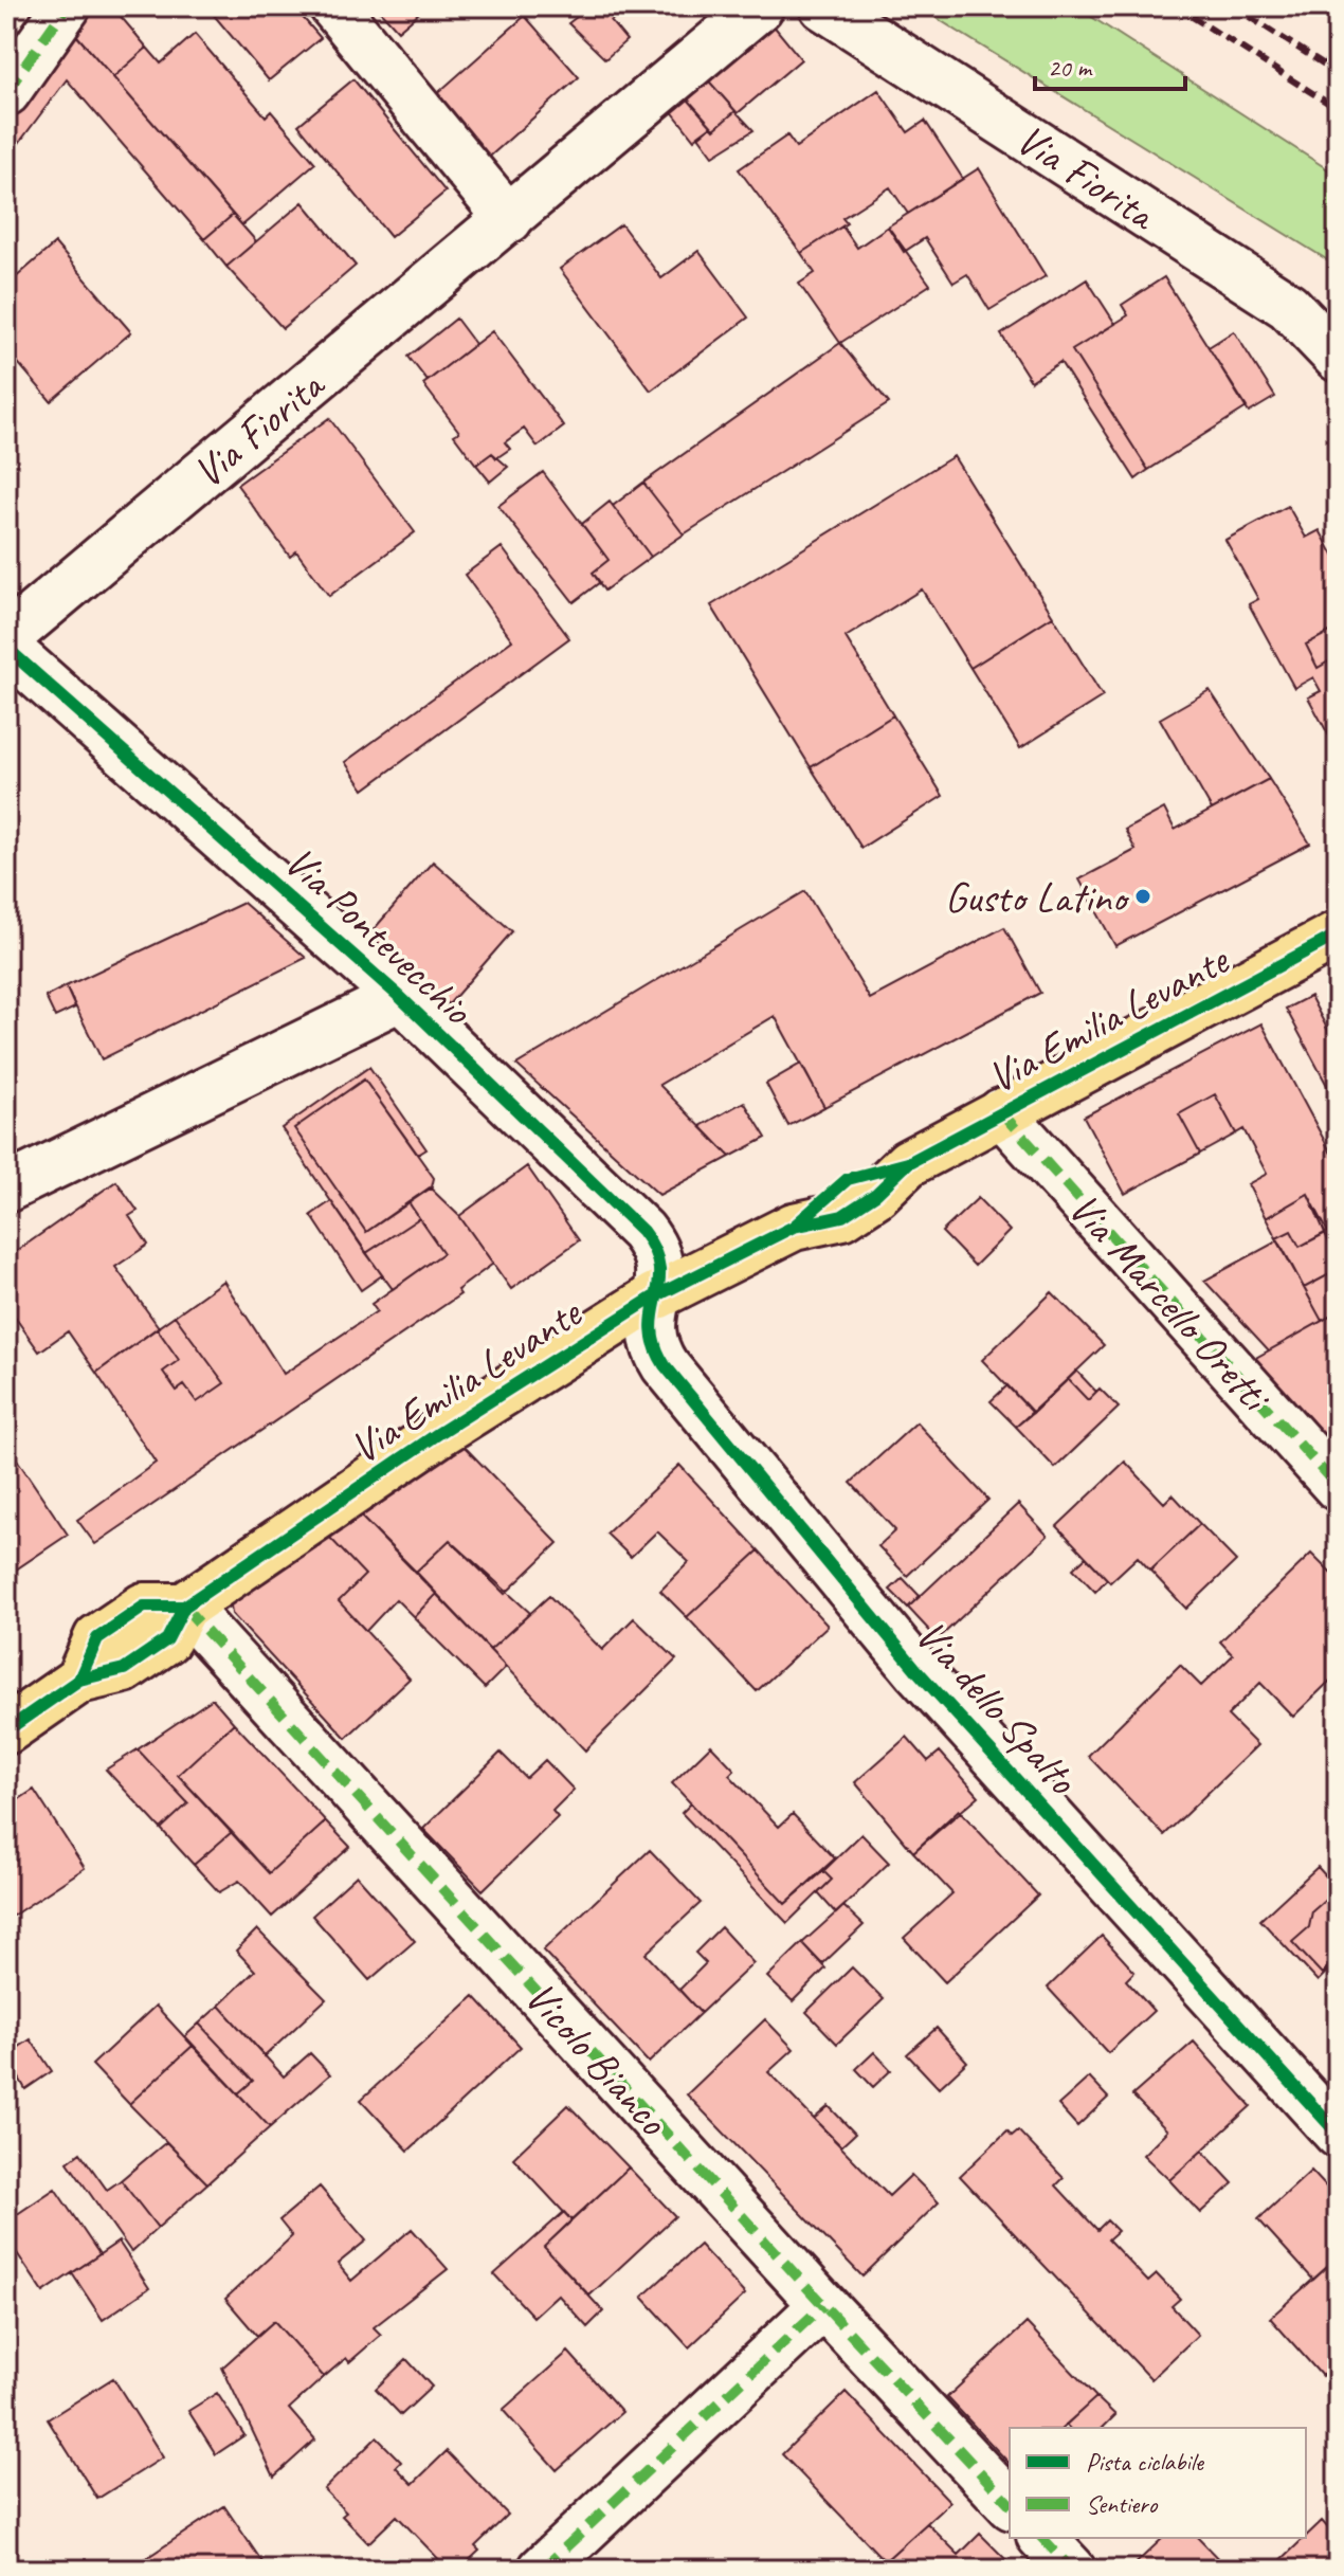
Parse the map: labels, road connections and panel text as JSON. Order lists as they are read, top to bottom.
{
  "streets": {
    "main road": ["Via Emilia Levante"],
    "street": [
      "Via Fiorita",
      "Via Pontevecchio",
      "Via Marcello Oretti",
      "Via dello Spalto",
      "Vicolo Bianco"
    ]
  },
  "crossings": [
    ["Via Pontevecchio", "Via Emilia Levante"],
    ["Via Pontevecchio", "Via dello Spalto"],
    ["Via Emilia Levante", "Via Marcello Oretti"],
    ["Via Emilia Levante", "Via dello Spalto"],
    ["Via Emilia Levante", "Vicolo Bianco"]
  ],
  "places": ["Gusto Latino"],
  "legend": ["Pista ciclabile", "Sentiero"],
  "scale_bar": "20 m"
}
